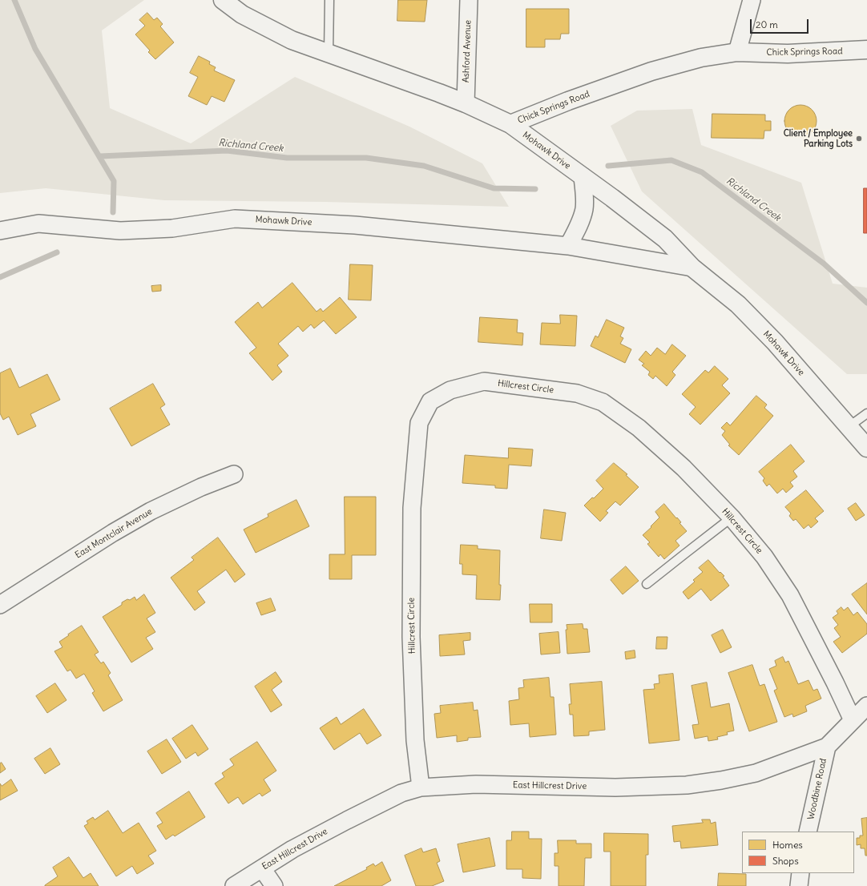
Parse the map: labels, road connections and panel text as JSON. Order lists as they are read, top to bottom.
{
  "streets": {
    "street": [
      "Ashford Avenue",
      "Chick Springs Road",
      "Mohawk Drive",
      "Hillcrest Circle",
      "East Montclair Avenue",
      "East Hillcrest Drive",
      "Woodbine Road"
    ]
  },
  "crossings": [
    ["Ashford Avenue", "Chick Springs Road"],
    ["Chick Springs Road", "Mohawk Drive"],
    ["Hillcrest Circle", "East Hillcrest Drive"],
    ["East Hillcrest Drive", "Woodbine Road"]
  ],
  "water": ["Richland Creek"],
  "places": ["Client / Employee Parking Lots"],
  "legend": ["Homes", "Shops"],
  "scale_bar": "20 m"
}
